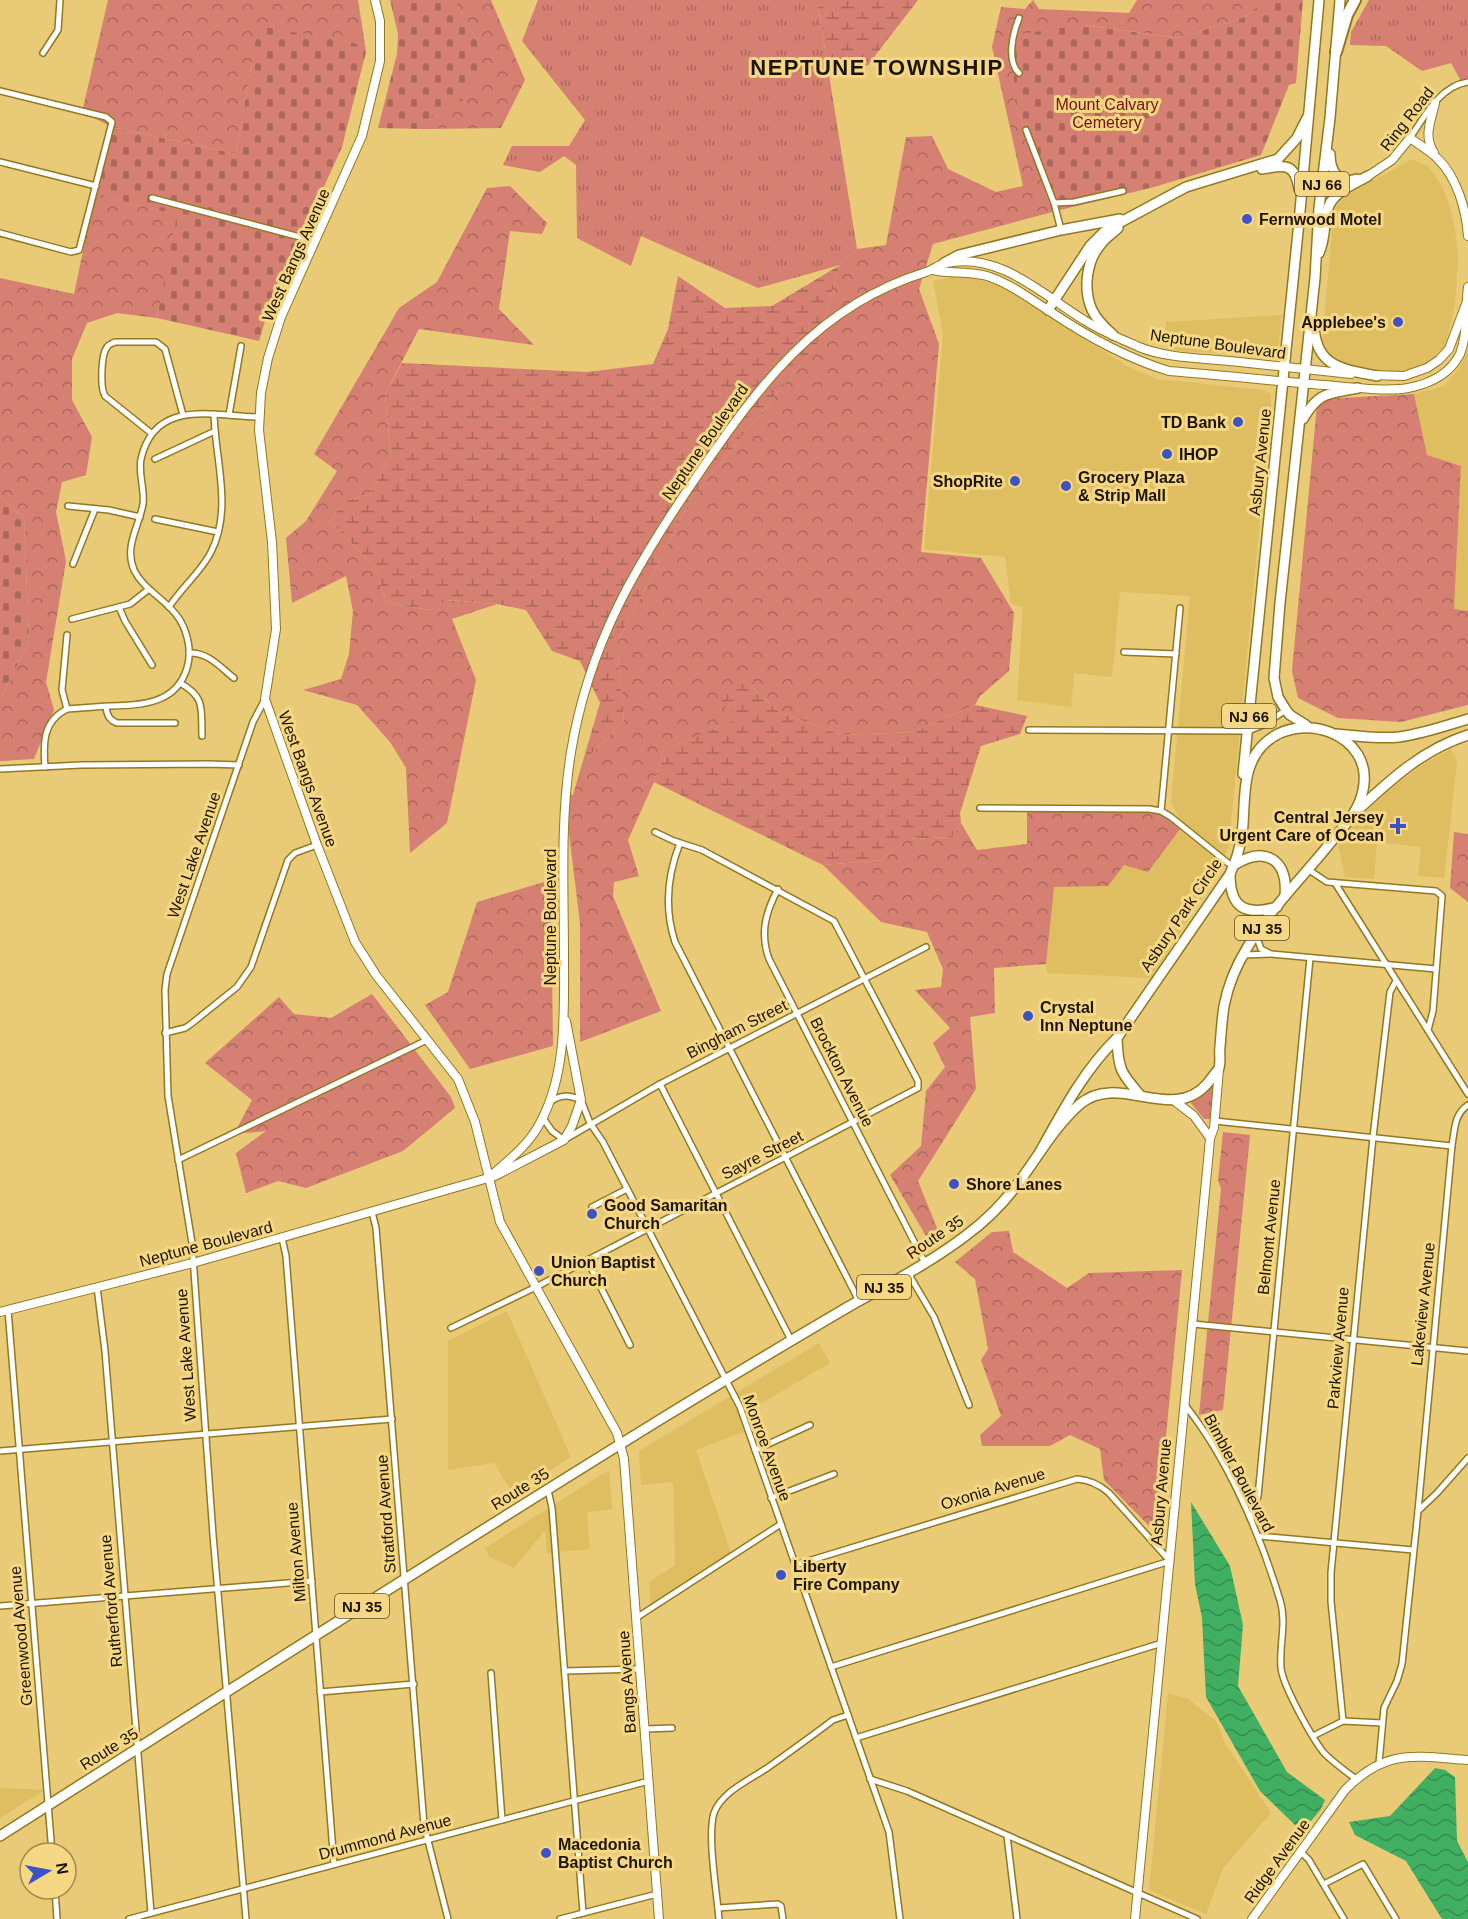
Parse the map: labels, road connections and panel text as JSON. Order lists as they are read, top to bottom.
{
  "streets": {
    "main road": [
      "NJ 66",
      "Asbury Avenue",
      "Asbury Park Circle",
      "NJ 35",
      "Route 35"
    ],
    "street": [
      "Ring Road",
      "West Bangs Avenue",
      "Neptune Boulevard",
      "West Lake Avenue",
      "Bingham Street",
      "Brockton Avenue",
      "Sayre Street",
      "Belmont Avenue",
      "Lakeview Avenue",
      "Parkview Avenue",
      "Monroe Avenue",
      "Bimbler Boulevard",
      "Oxonia Avenue",
      "Stratford Avenue",
      "Milton Avenue",
      "Rutherford Avenue",
      "Greenwood Avenue",
      "Bangs Avenue",
      "Drummond Avenue",
      "Ridge Avenue"
    ]
  },
  "crossings": [
    ["NJ 66", "Neptune Boulevard"],
    ["NJ 66", "Asbury Park Circle"],
    ["West Bangs Avenue", "Neptune Boulevard"],
    ["West Bangs Avenue", "West Lake Avenue"],
    ["West Bangs Avenue", "Bingham Street"],
    ["West Bangs Avenue", "Sayre Street"],
    ["West Bangs Avenue", "Route 35"],
    ["West Bangs Avenue", "Bangs Avenue"],
    ["Neptune Boulevard", "Asbury Avenue"],
    ["Neptune Boulevard", "West Lake Avenue"],
    ["Neptune Boulevard", "Bingham Street"],
    ["Neptune Boulevard", "Monroe Avenue"],
    ["Neptune Boulevard", "Stratford Avenue"],
    ["Neptune Boulevard", "Milton Avenue"],
    ["Neptune Boulevard", "Rutherford Avenue"],
    ["Neptune Boulevard", "Greenwood Avenue"],
    ["Asbury Avenue", "Asbury Park Circle"],
    ["Asbury Avenue", "NJ 35"],
    ["Asbury Avenue", "Bimbler Boulevard"],
    ["Asbury Avenue", "Oxonia Avenue"],
    ["West Lake Avenue", "Route 35"],
    ["West Lake Avenue", "Drummond Avenue"],
    ["Asbury Park Circle", "NJ 35"],
    ["NJ 35", "Route 35"],
    ["Bingham Street", "Brockton Avenue"],
    ["Bingham Street", "Sayre Street"],
    ["Bingham Street", "Monroe Avenue"],
    ["Brockton Avenue", "Sayre Street"],
    ["Brockton Avenue", "Route 35"],
    ["Sayre Street", "Monroe Avenue"],
    ["Route 35", "Monroe Avenue"],
    ["Route 35", "Stratford Avenue"],
    ["Route 35", "Milton Avenue"],
    ["Route 35", "Rutherford Avenue"],
    ["Route 35", "Greenwood Avenue"],
    ["Route 35", "Bangs Avenue"],
    ["Belmont Avenue", "Bimbler Boulevard"],
    ["Lakeview Avenue", "Ridge Avenue"],
    ["Monroe Avenue", "Oxonia Avenue"],
    ["Bimbler Boulevard", "Ridge Avenue"],
    ["Stratford Avenue", "Drummond Avenue"],
    ["Milton Avenue", "Drummond Avenue"],
    ["Rutherford Avenue", "Drummond Avenue"],
    ["Bangs Avenue", "Drummond Avenue"]
  ],
  "districts": ["NEPTUNE TOWNSHIP"],
  "parks": ["Mount Calvary Cemetery"],
  "places": {
    "other": [
      "Fernwood Motel",
      "Applebee's",
      "TD Bank",
      "IHOP",
      "ShopRite",
      "Grocery Plaza & Strip Mall",
      "Crystal Inn Neptune",
      "Shore Lanes",
      "Good Samaritan Church",
      "Union Baptist Church",
      "Liberty Fire Company",
      "Macedonia Baptist Church"
    ],
    "health": ["Central Jersey Urgent Care of Ocean"]
  },
  "north": "right"
}
